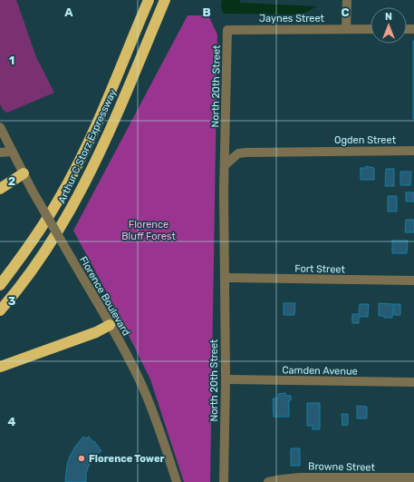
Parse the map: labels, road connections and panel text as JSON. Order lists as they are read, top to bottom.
{
  "streets": {
    "highway": ["Arthur C Storz Expressway"],
    "street": [
      "Jaynes Street",
      "North 20th Street",
      "Ogden Street",
      "Fort Street",
      "Florence Boulevard",
      "Camden Avenue",
      "Browne Street"
    ]
  },
  "crossings": [
    ["Jaynes Street", "North 20th Street"],
    ["North 20th Street", "Ogden Street"],
    ["North 20th Street", "Fort Street"],
    ["North 20th Street", "Camden Avenue"]
  ],
  "parks": ["Florence Bluff Forest"],
  "places": ["Florence Tower"],
  "north": "top",
  "grid": {
    "columns": ["A", "B", "C"],
    "rows": [
      "1",
      "2",
      "3",
      "4"
    ]
  }
}
